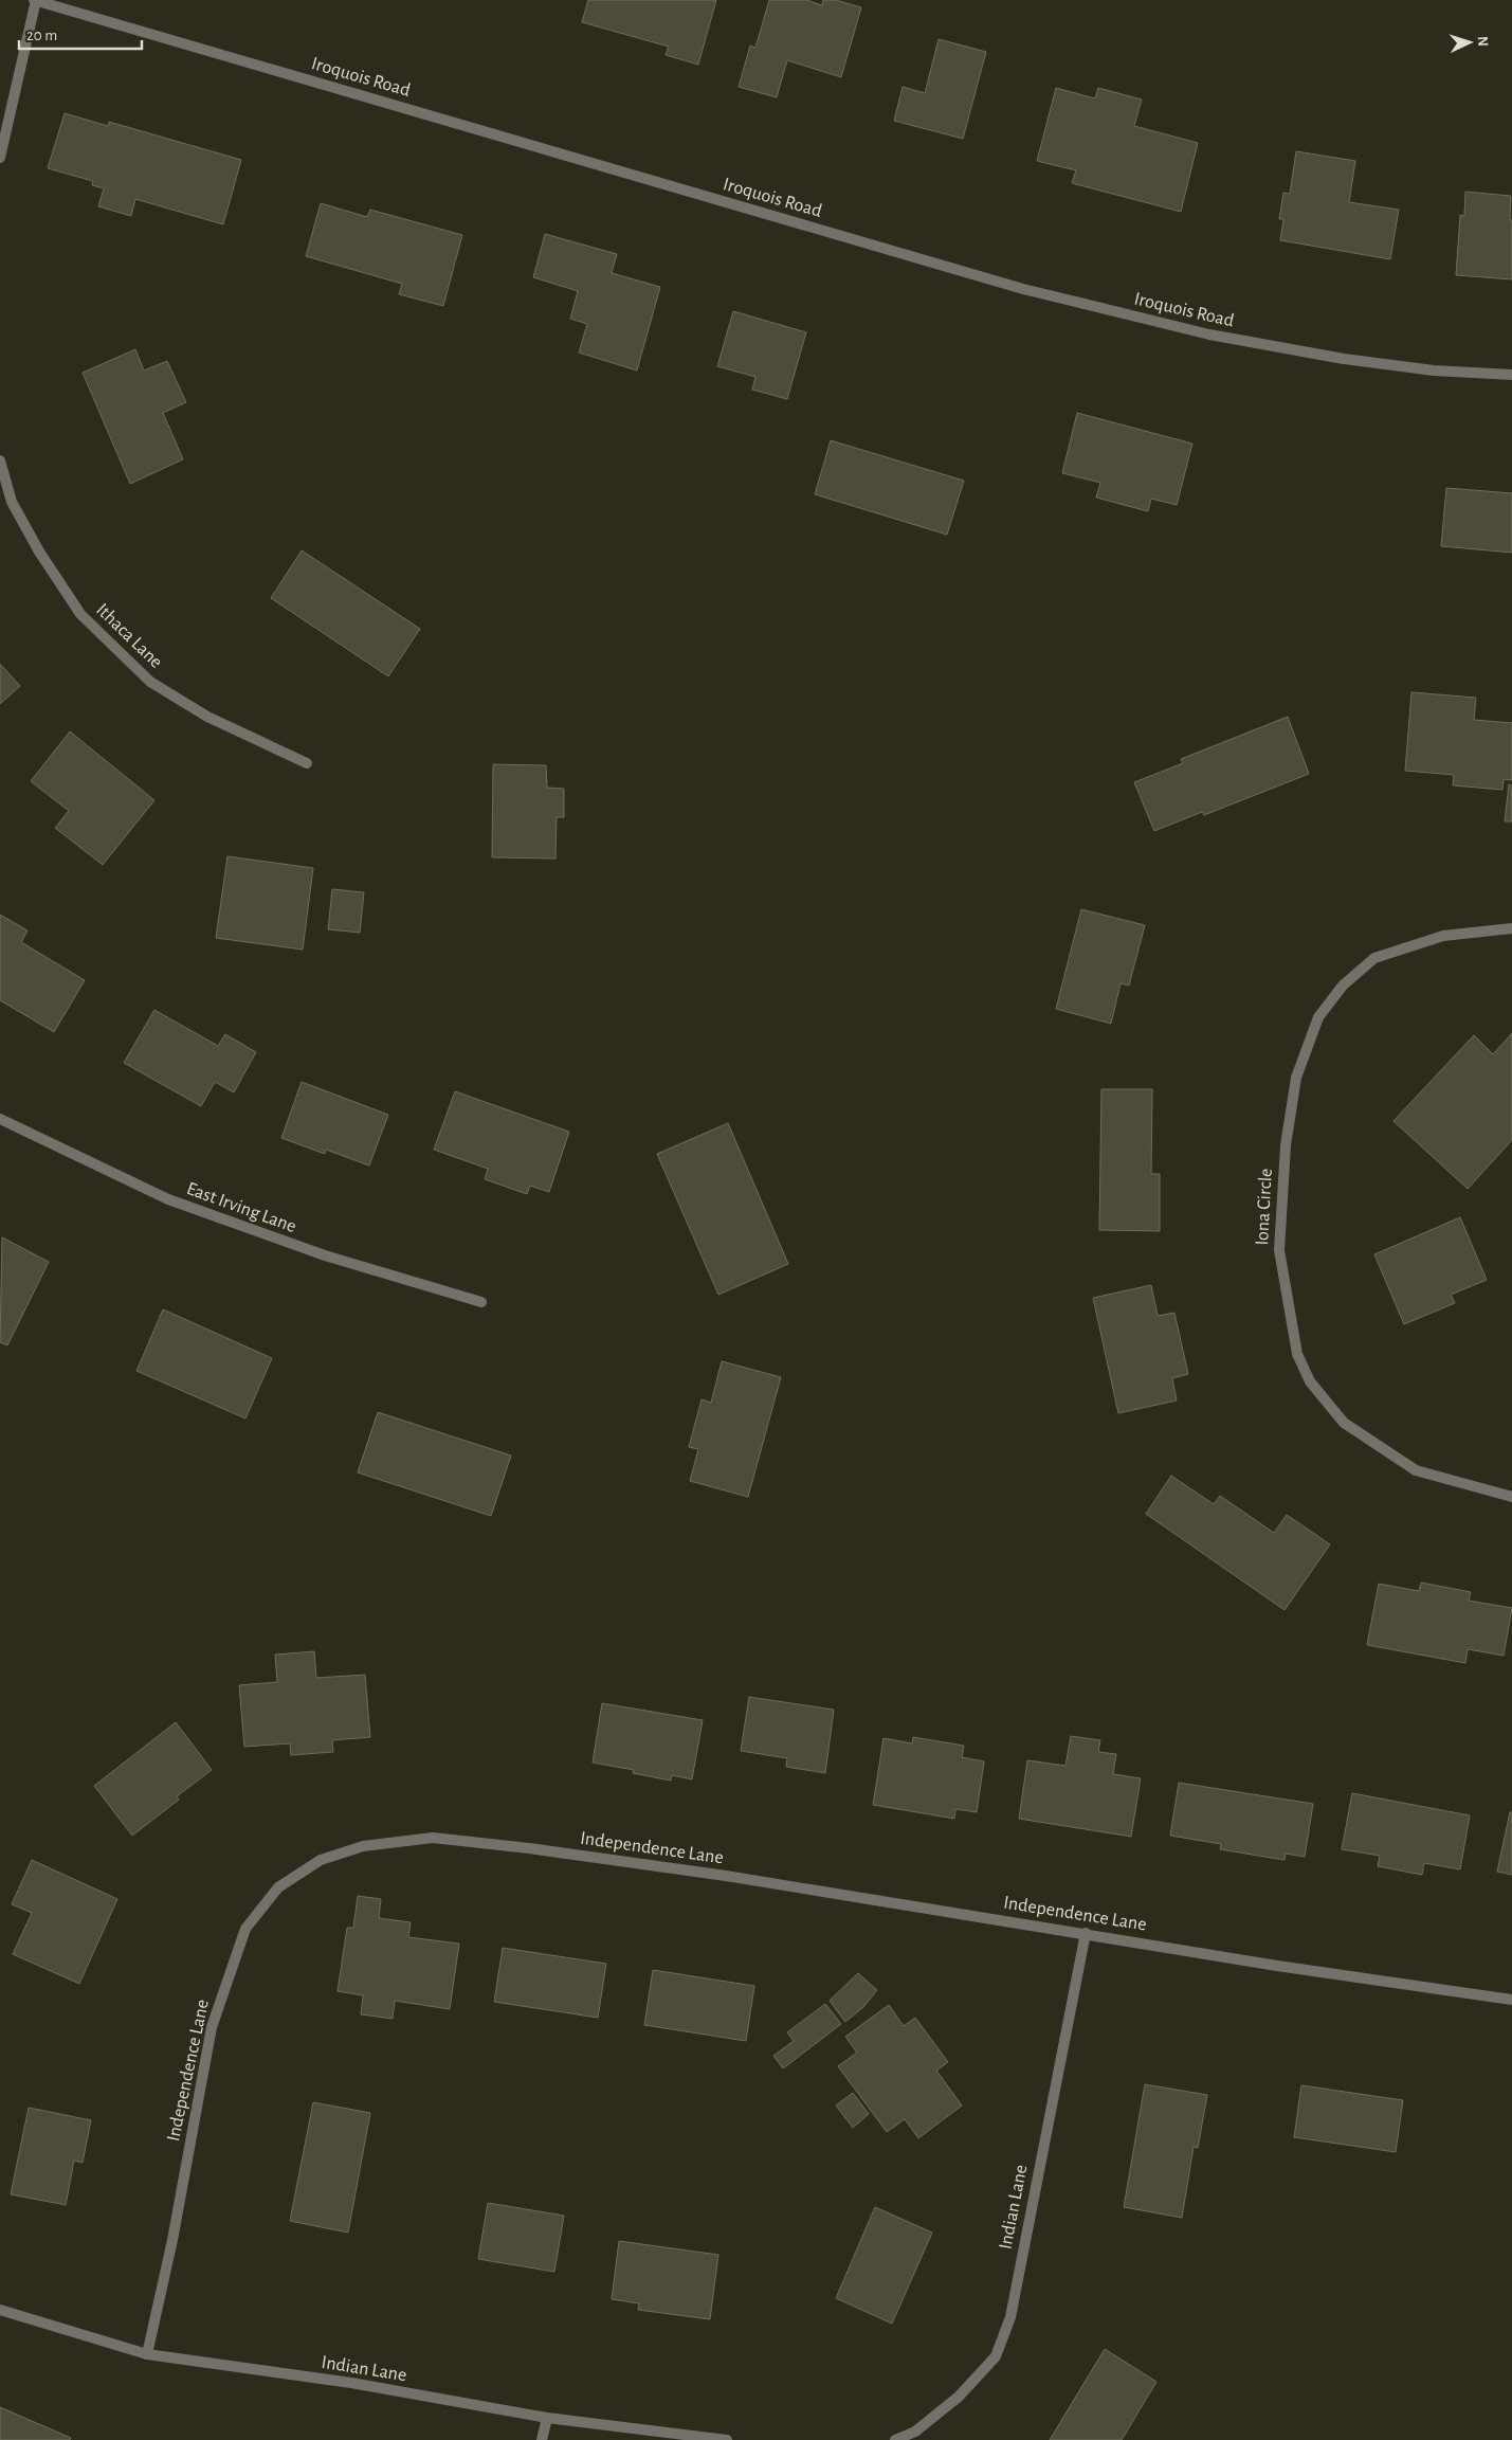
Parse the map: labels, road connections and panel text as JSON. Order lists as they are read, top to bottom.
{
  "streets": {
    "street": [
      "Iroquois Road",
      "Ithaca Lane",
      "Iona Circle",
      "East Irving Lane",
      "Independence Lane",
      "Indian Lane"
    ]
  },
  "crossings": [
    ["Independence Lane", "Indian Lane"]
  ],
  "scale_bar": "20 m",
  "north": "right"
}
